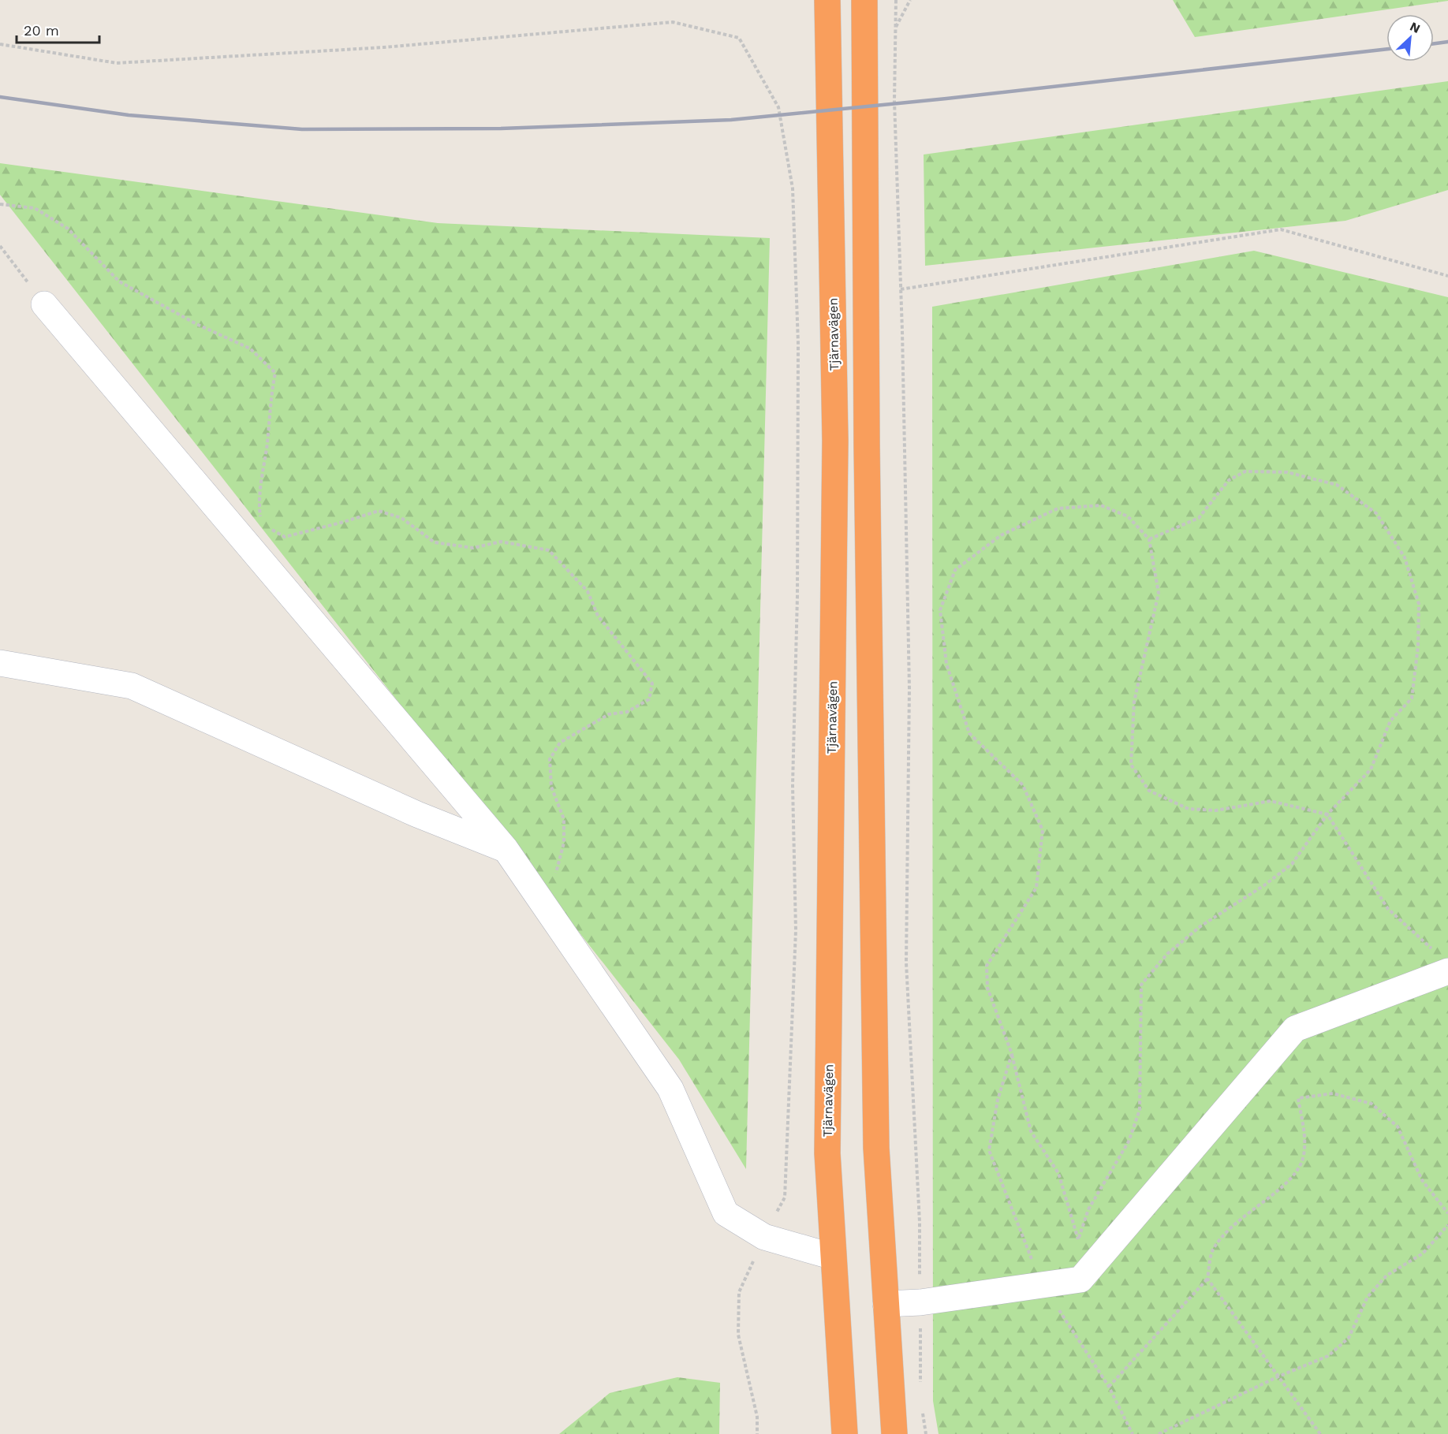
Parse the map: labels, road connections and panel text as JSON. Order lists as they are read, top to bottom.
{
  "streets": {
    "highway": ["Tjärnavägen"]
  },
  "scale_bar": "20 m",
  "north": "top right"
}
